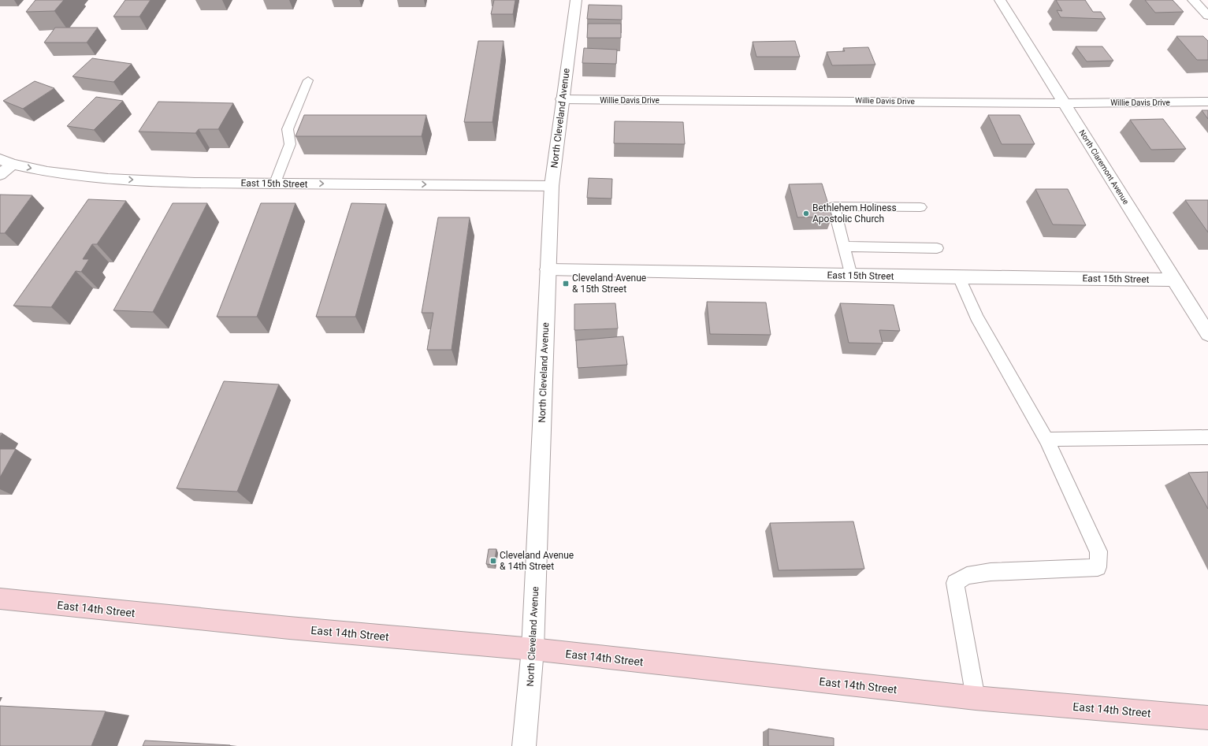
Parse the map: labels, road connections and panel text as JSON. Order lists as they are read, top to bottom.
{
  "streets": {
    "main road": ["East 14th Street"],
    "street": [
      "Willie Davis Drive",
      "North Cleveland Avenue",
      "North Claremont Avenue",
      "East 15th Street"
    ]
  },
  "crossings": [
    ["Willie Davis Drive", "North Cleveland Avenue"],
    ["Willie Davis Drive", "North Claremont Avenue"],
    ["North Cleveland Avenue", "East 15th Street"],
    ["North Cleveland Avenue", "East 14th Street"],
    ["North Claremont Avenue", "East 15th Street"]
  ],
  "one_way": ["East 15th Street"],
  "places": {
    "other": ["Bethlehem Holiness Apostolic Church"],
    "transit": ["Cleveland Avenue & 15th Street", "Cleveland Avenue & 14th Street"]
  }
}
